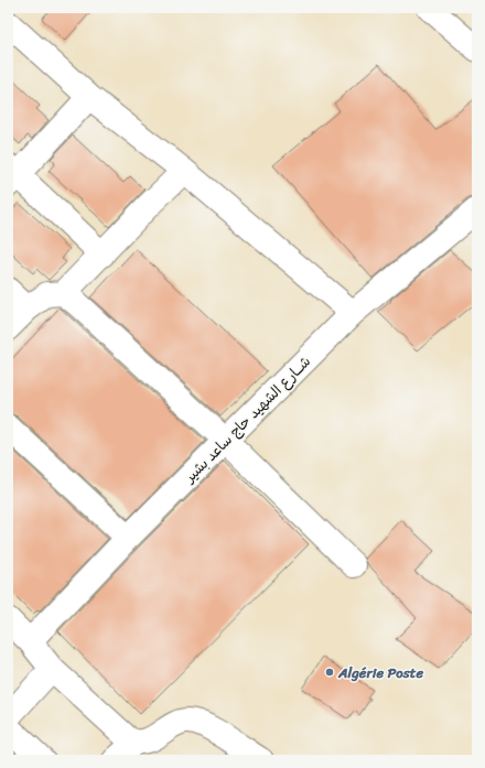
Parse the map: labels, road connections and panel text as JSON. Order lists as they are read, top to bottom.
{
  "streets": {
    "street": ["شــارع الشهيد حاج ساعد بشير"]
  },
  "places": ["Algérie Poste"]
}
